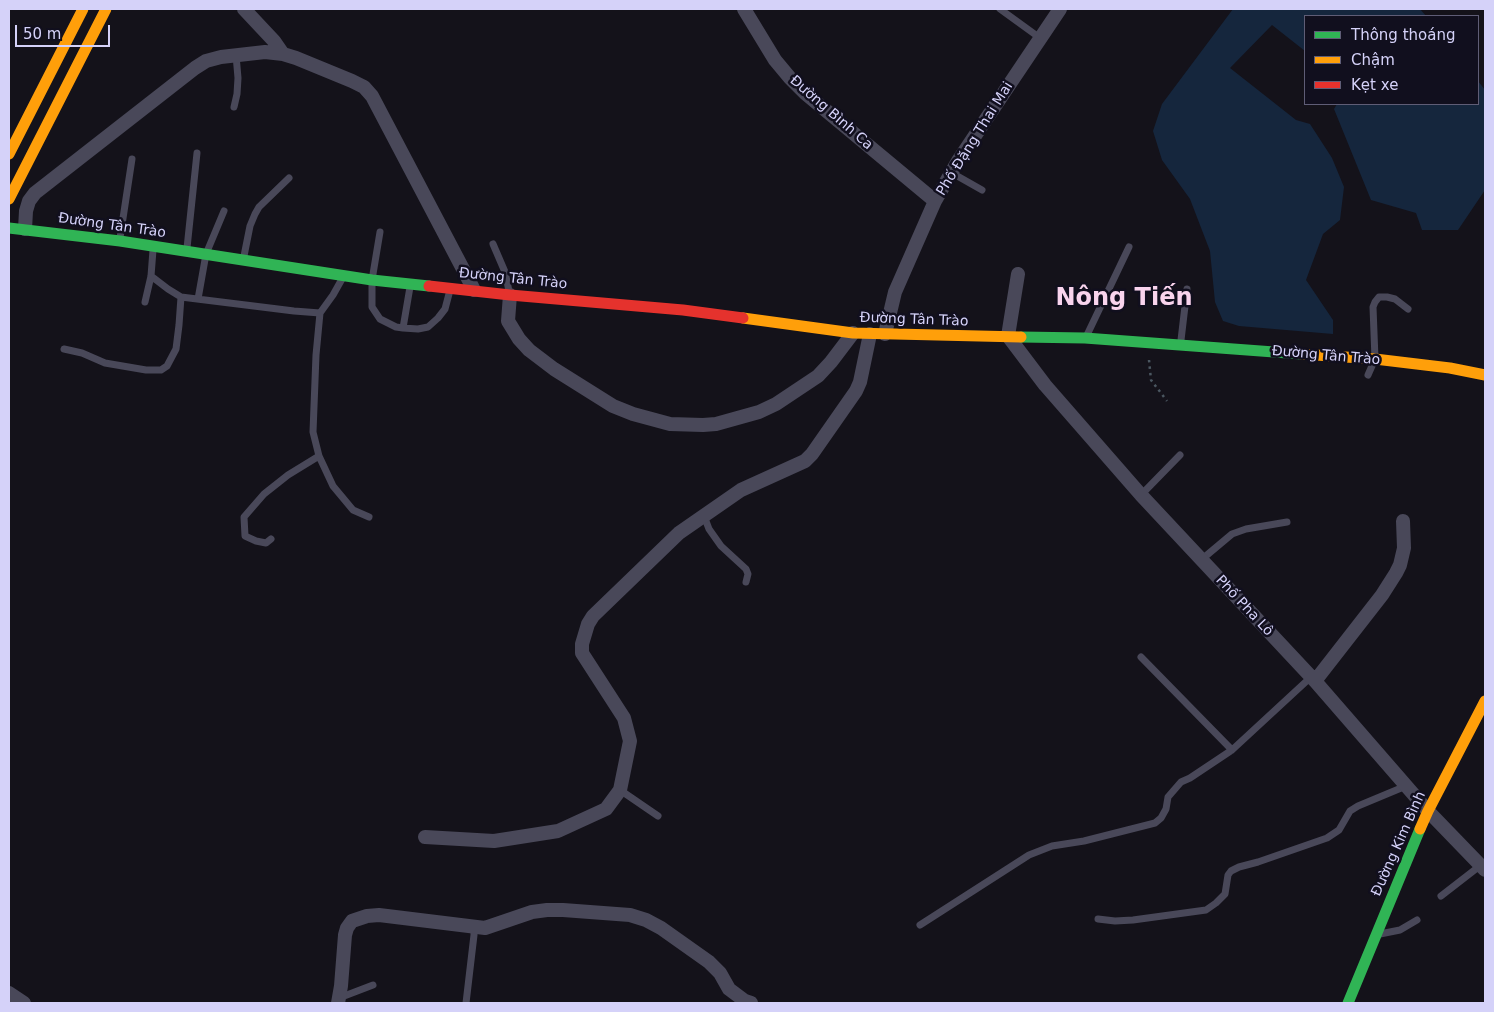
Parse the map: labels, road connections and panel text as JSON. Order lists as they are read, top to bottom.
{
  "streets": {
    "main road": ["Đường Tân Trào", "Đường Kim Bình"],
    "street": ["Đường Bình Ca", "Phố Đặng Thai Mai", "Phố Pha Lô"]
  },
  "crossings": [
    ["Đường Bình Ca", "Phố Đặng Thai Mai"],
    ["Phố Đặng Thai Mai", "Đường Tân Trào"],
    ["Đường Tân Trào", "Phố Pha Lô"],
    ["Phố Pha Lô", "Đường Kim Bình"]
  ],
  "districts": ["Nông Tiến"],
  "legend": ["Thông thoáng", "Chậm", "Kẹt xe"],
  "scale_bar": "50 m"
}
